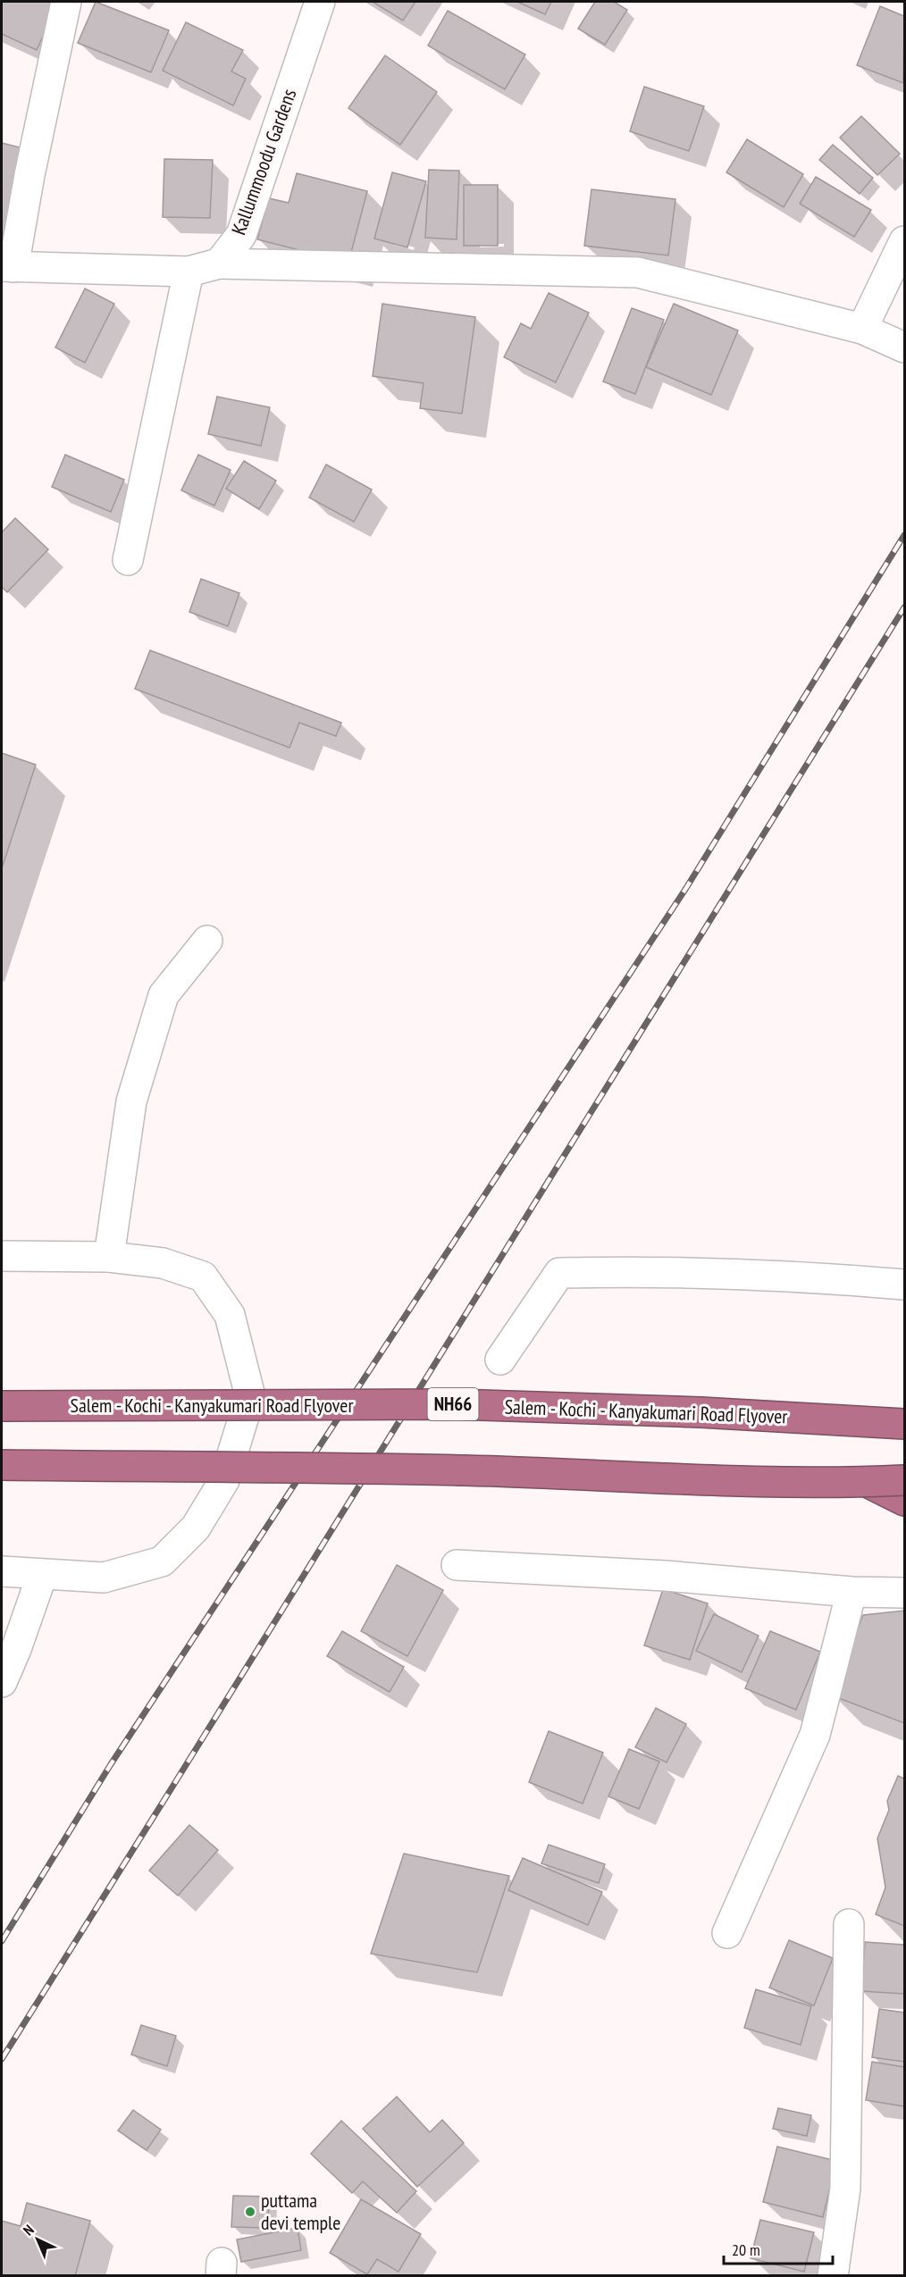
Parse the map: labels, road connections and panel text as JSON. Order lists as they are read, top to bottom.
{
  "streets": {
    "highway": ["NH66", "Salem - Kochi - Kanyakumari Road Flyover"],
    "street": ["Kallummoodu Gardens"]
  },
  "places": ["puttama devi temple"],
  "scale_bar": "20 m",
  "north": "top left"
}
